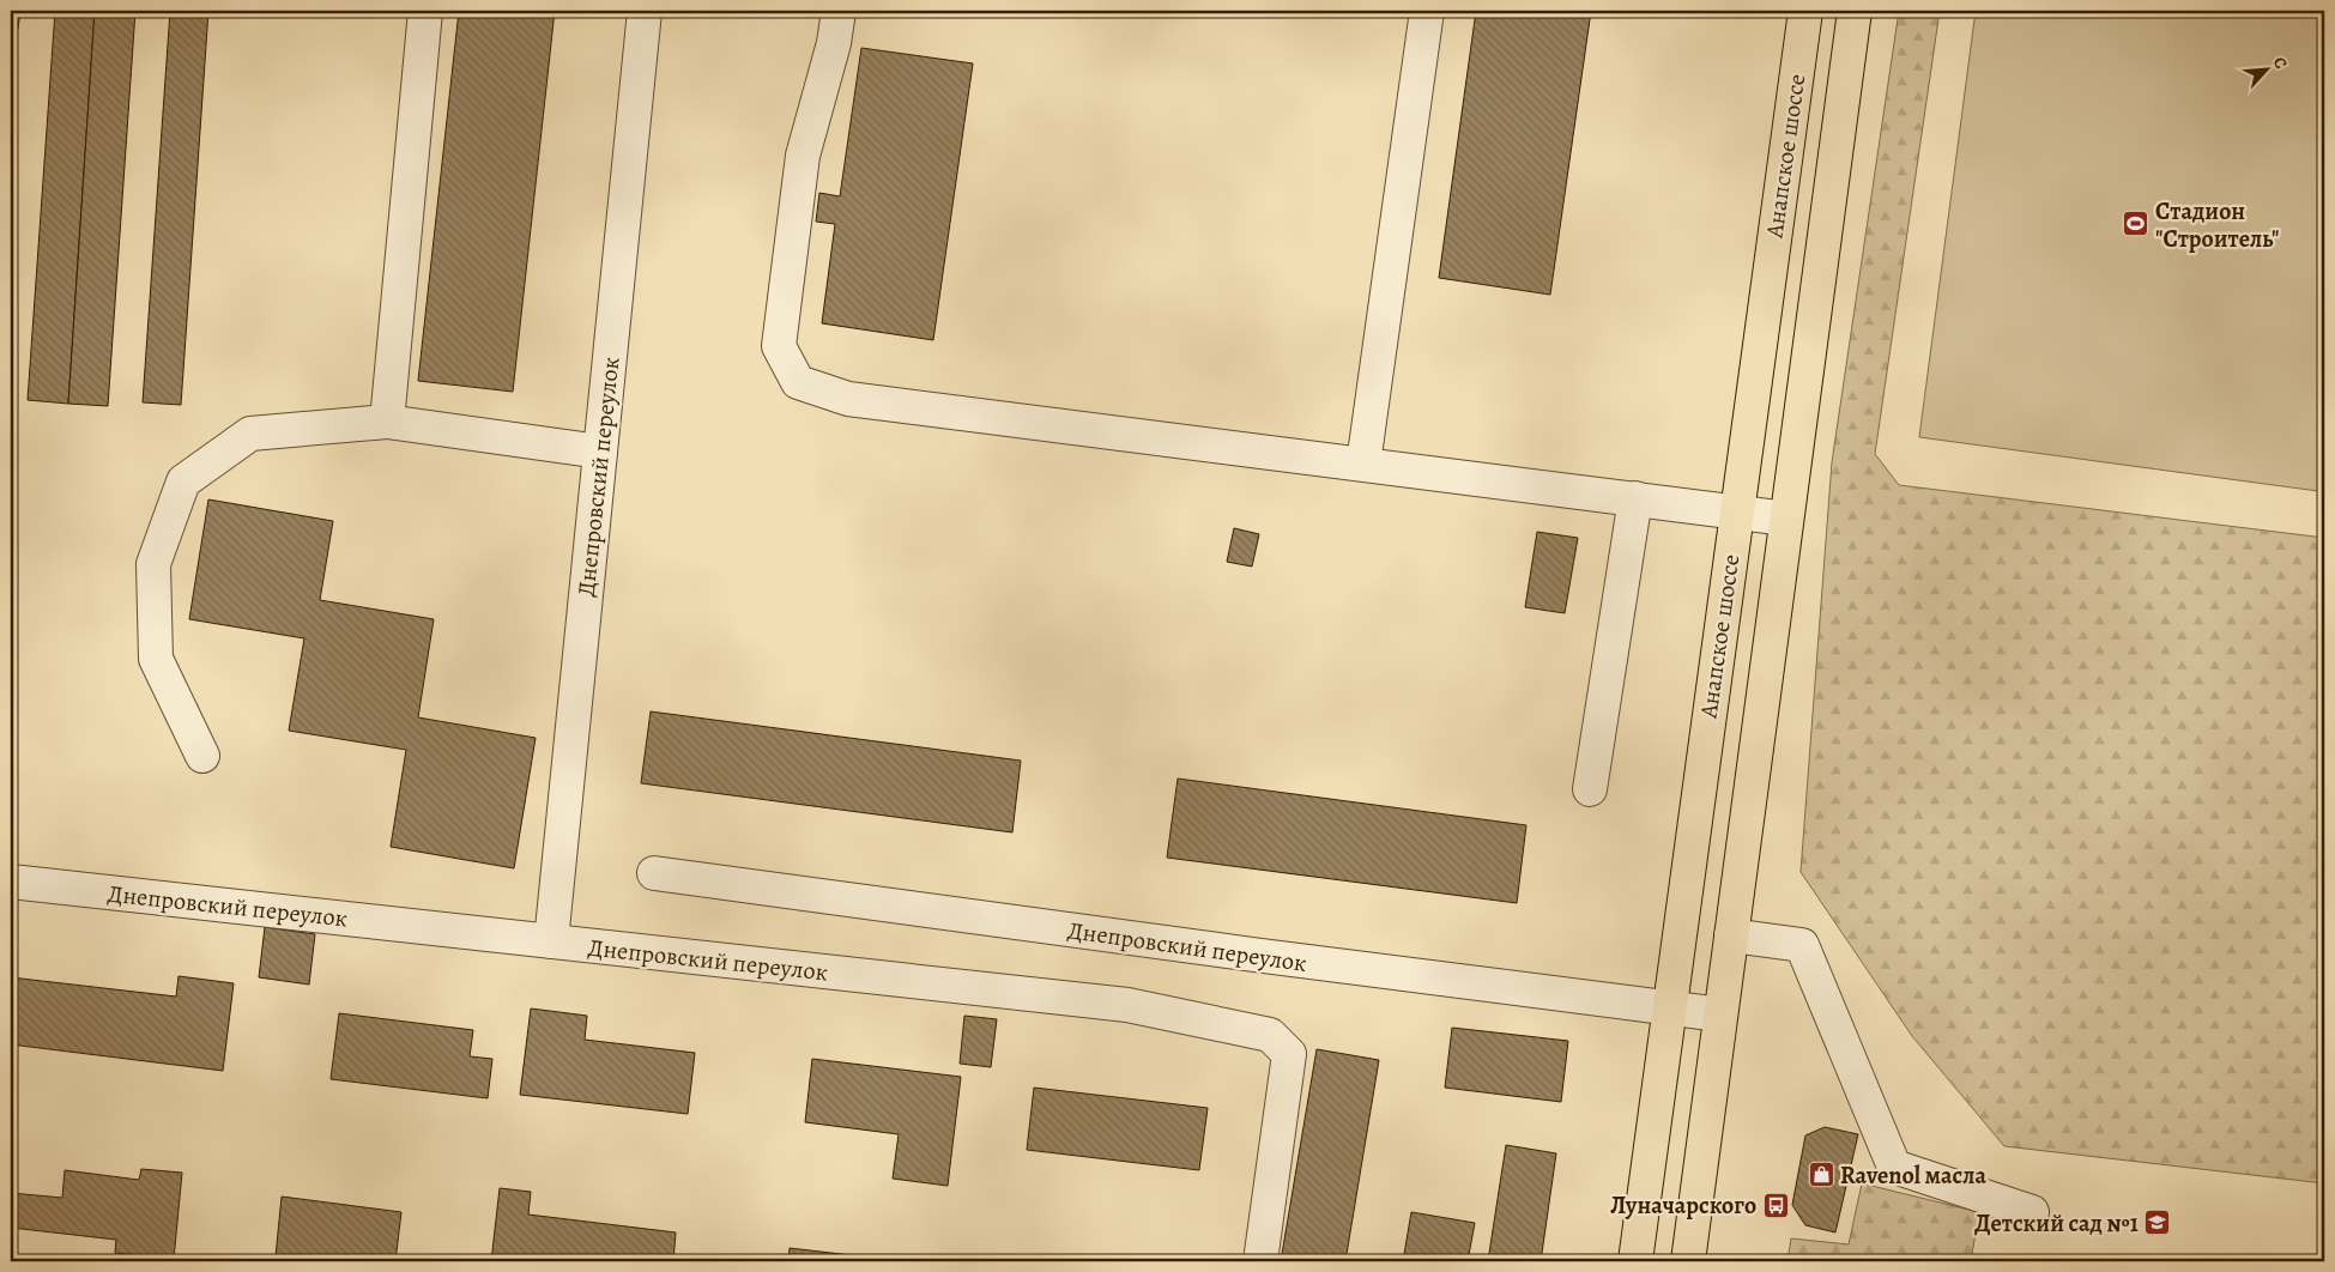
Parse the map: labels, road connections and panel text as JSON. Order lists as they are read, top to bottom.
{
  "streets": {
    "highway": ["Анапское шоссе"],
    "street": ["Днепровский переулок"]
  },
  "crossings": [
    ["Анапское шоссе", "Днепровский переулок"]
  ],
  "places": {
    "sports": ["Стадион \"Строитель\""],
    "shop": ["Ravenol масла"],
    "bus stop": ["Луначарского"],
    "school or university": ["Детский сад №1"]
  },
  "north": "top right"
}
